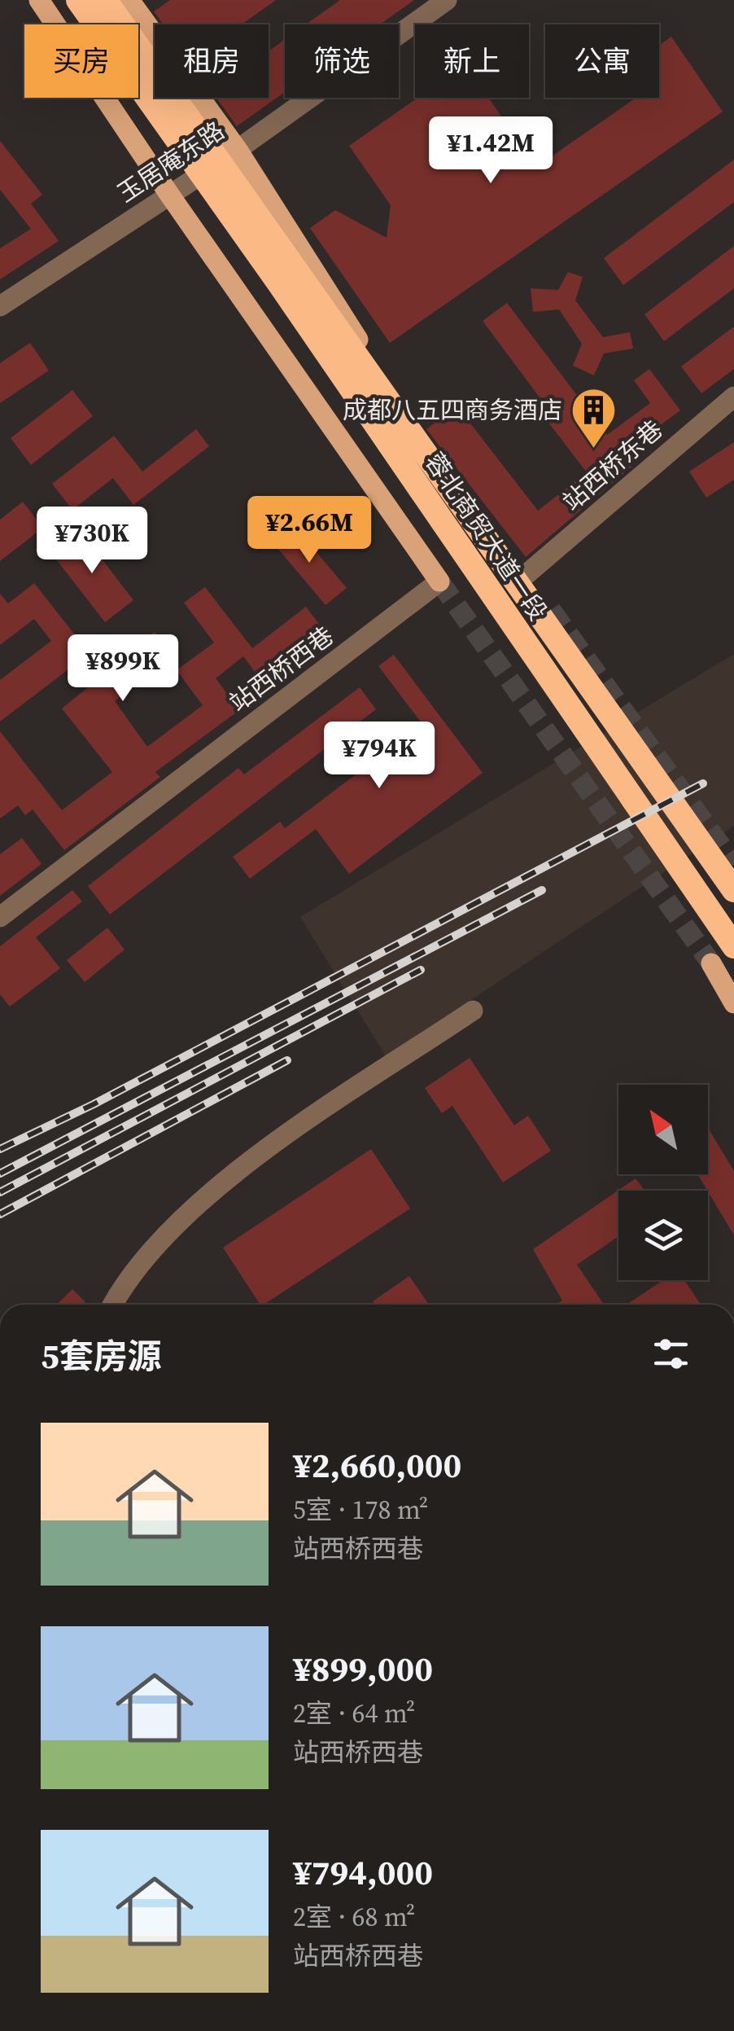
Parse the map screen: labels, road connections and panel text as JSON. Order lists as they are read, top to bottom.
{
  "streets": {
    "highway": ["蓉北商贸大道一段"],
    "street": ["玉居庵东路", "站西桥东巷", "站西桥西巷"]
  },
  "crossings": [
    ["玉居庵东路", "蓉北商贸大道一段"],
    ["站西桥东巷", "蓉北商贸大道一段"]
  ],
  "places": {
    "building": ["成都八五四商务酒店"]
  },
  "north": "top left",
  "page": {
    "chip": [
      "买房",
      "租房",
      "筛选",
      "新上",
      "公寓"
    ],
    "price": [
      "¥1.42M",
      "¥2.66M",
      "¥730K",
      "¥899K",
      "¥794K"
    ],
    "heading": "5套房源",
    "list": [
      {
        "name": "¥2,660,000",
        "note": "5室 · 178 m² · 站西桥西巷"
      },
      {
        "name": "¥899,000",
        "note": "2室 · 64 m² · 站西桥西巷"
      },
      {
        "name": "¥794,000",
        "note": "2室 · 68 m² · 站西桥西巷"
      }
    ]
  }
}
